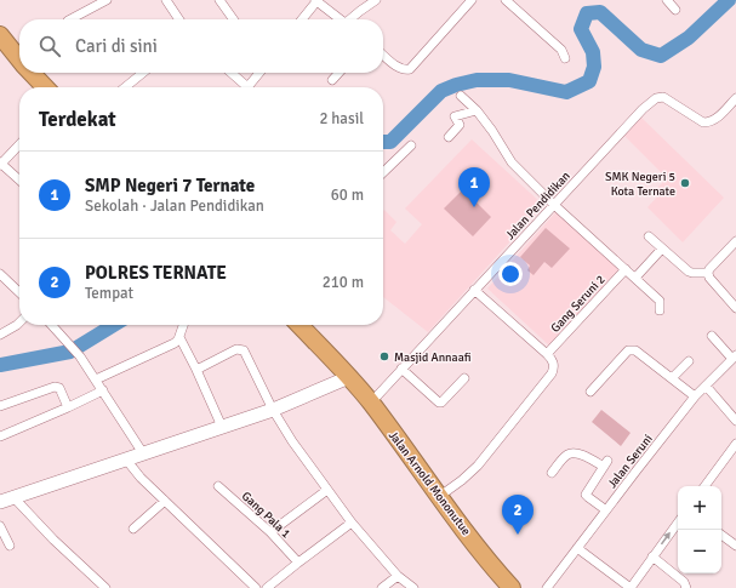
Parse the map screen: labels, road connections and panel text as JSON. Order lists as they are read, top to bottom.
{
  "streets": {
    "highway": ["Jalan Arnold Mononutue"],
    "street": [
      "Jalan Pendidikan",
      "Gang Seruni 2",
      "Jalan Seruni",
      "Gang Pala 1"
    ]
  },
  "crossings": [
    ["Jalan Pendidikan", "Jalan Arnold Mononutue"]
  ],
  "places": ["SMK Negeri 5 Kota Ternate", "Masjid Annaafi"],
  "page": {
    "search": "Cari di sini",
    "heading": ["Terdekat", "2 hasil"],
    "list": [
      {
        "mark": "1",
        "name": "SMP Negeri 7 Ternate",
        "note": "Sekolah · Jalan Pendidikan",
        "value": "60 m"
      },
      {
        "mark": "2",
        "name": "POLRES TERNATE",
        "note": "Tempat",
        "value": "210 m"
      }
    ],
    "pins": ["1", "2"],
    "map_buttons": ["+", "−"]
  }
}
